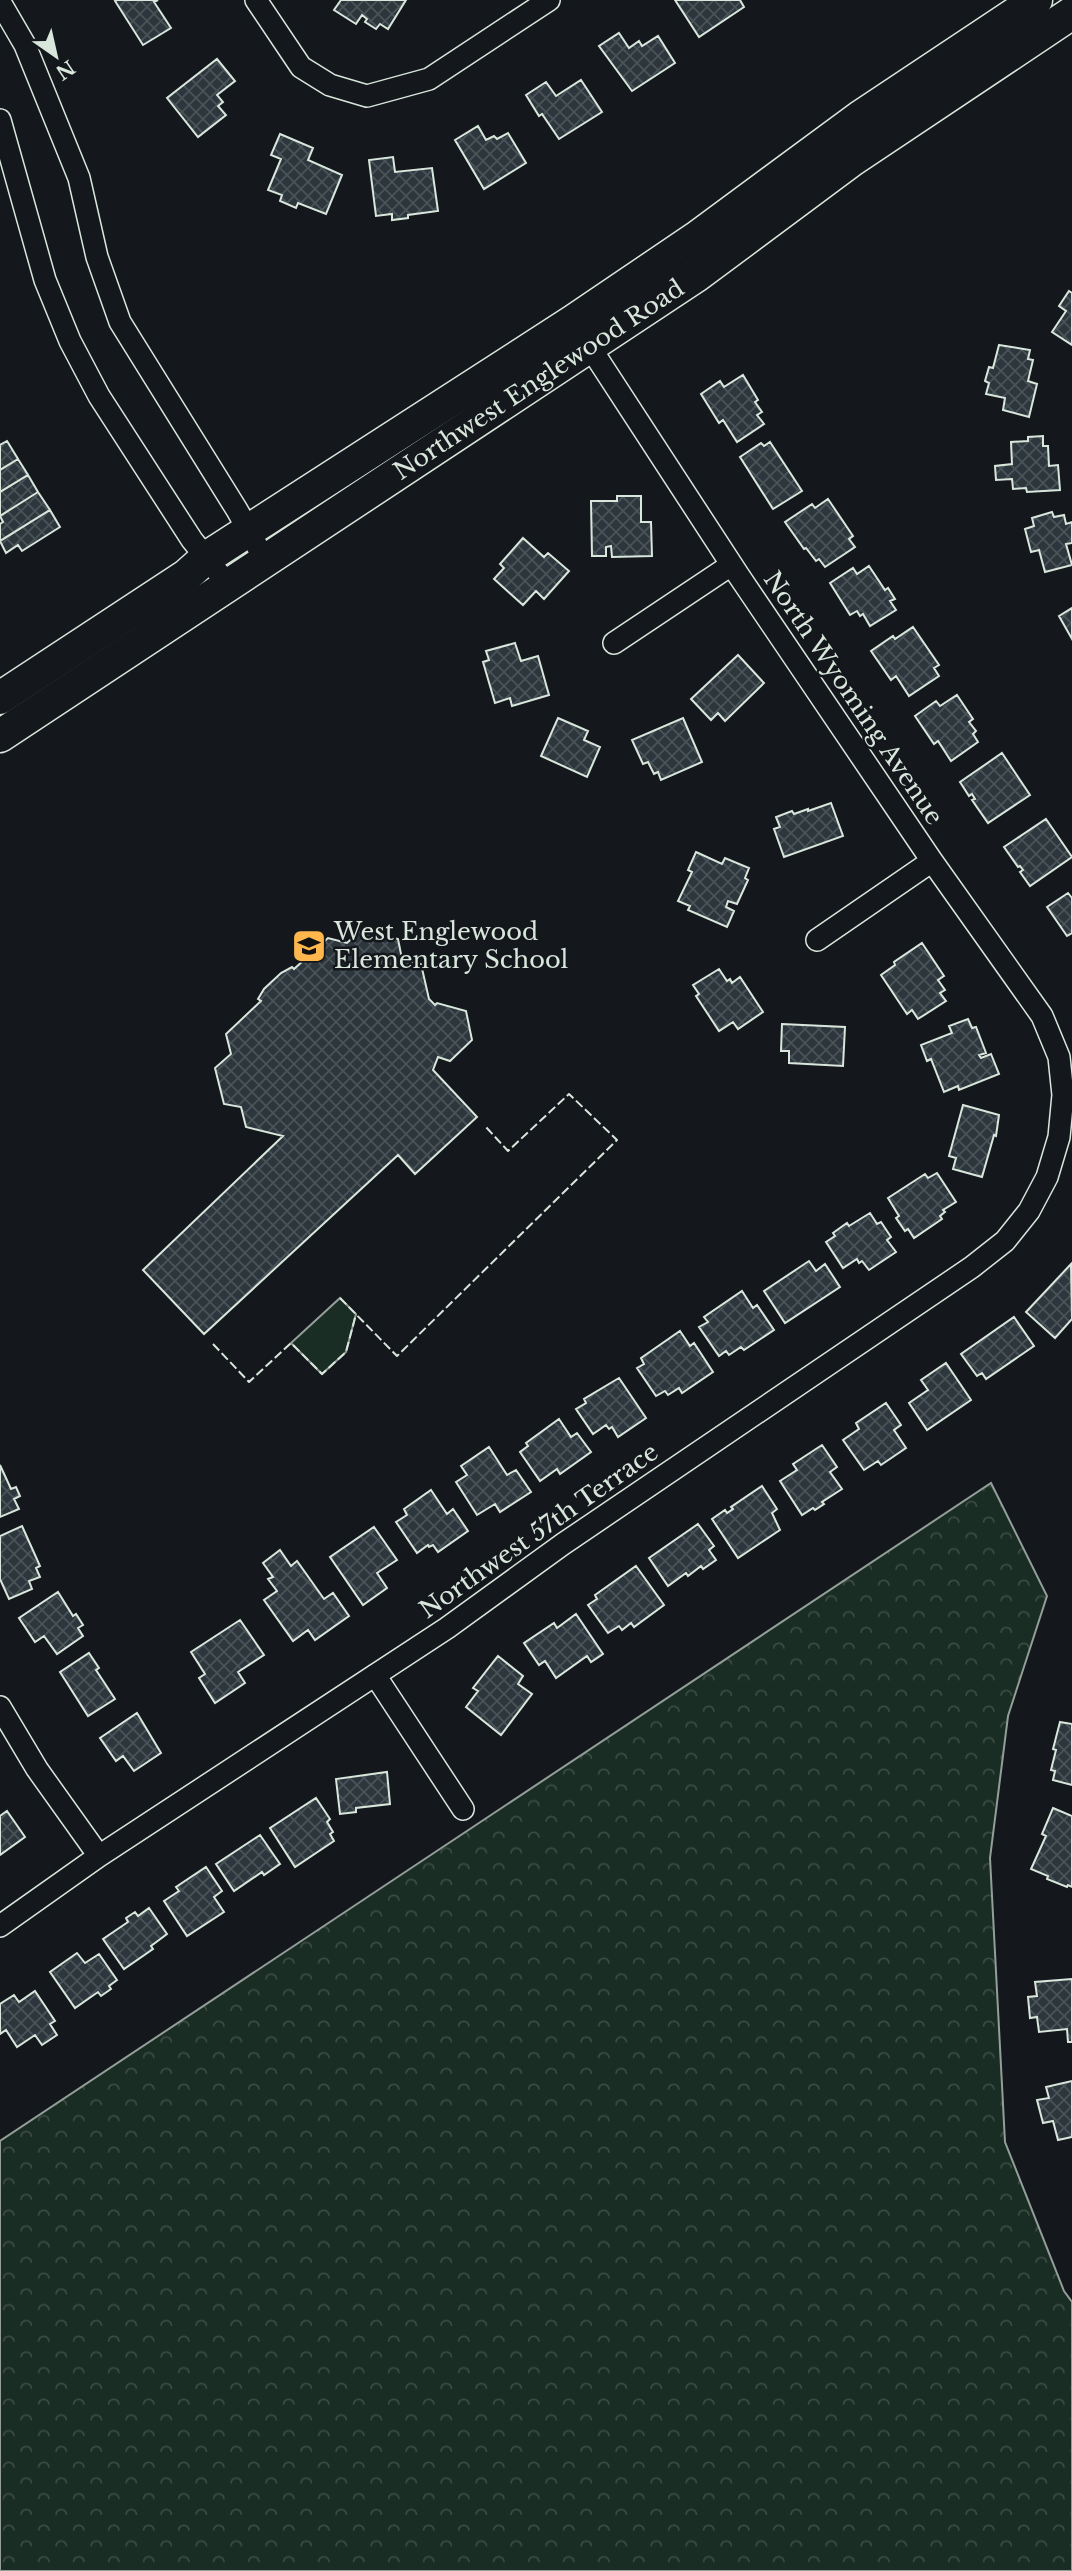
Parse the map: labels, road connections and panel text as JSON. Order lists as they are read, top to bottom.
{
  "streets": {
    "main road": ["Northwest Englewood Road"],
    "street": ["North Wyoming Avenue", "Northwest 57th Terrace"]
  },
  "crossings": [
    ["Northwest Englewood Road", "North Wyoming Avenue"],
    ["North Wyoming Avenue", "Northwest 57th Terrace"]
  ],
  "places": {
    "school or university": ["West Englewood Elementary School"]
  },
  "north": "bottom right"
}
